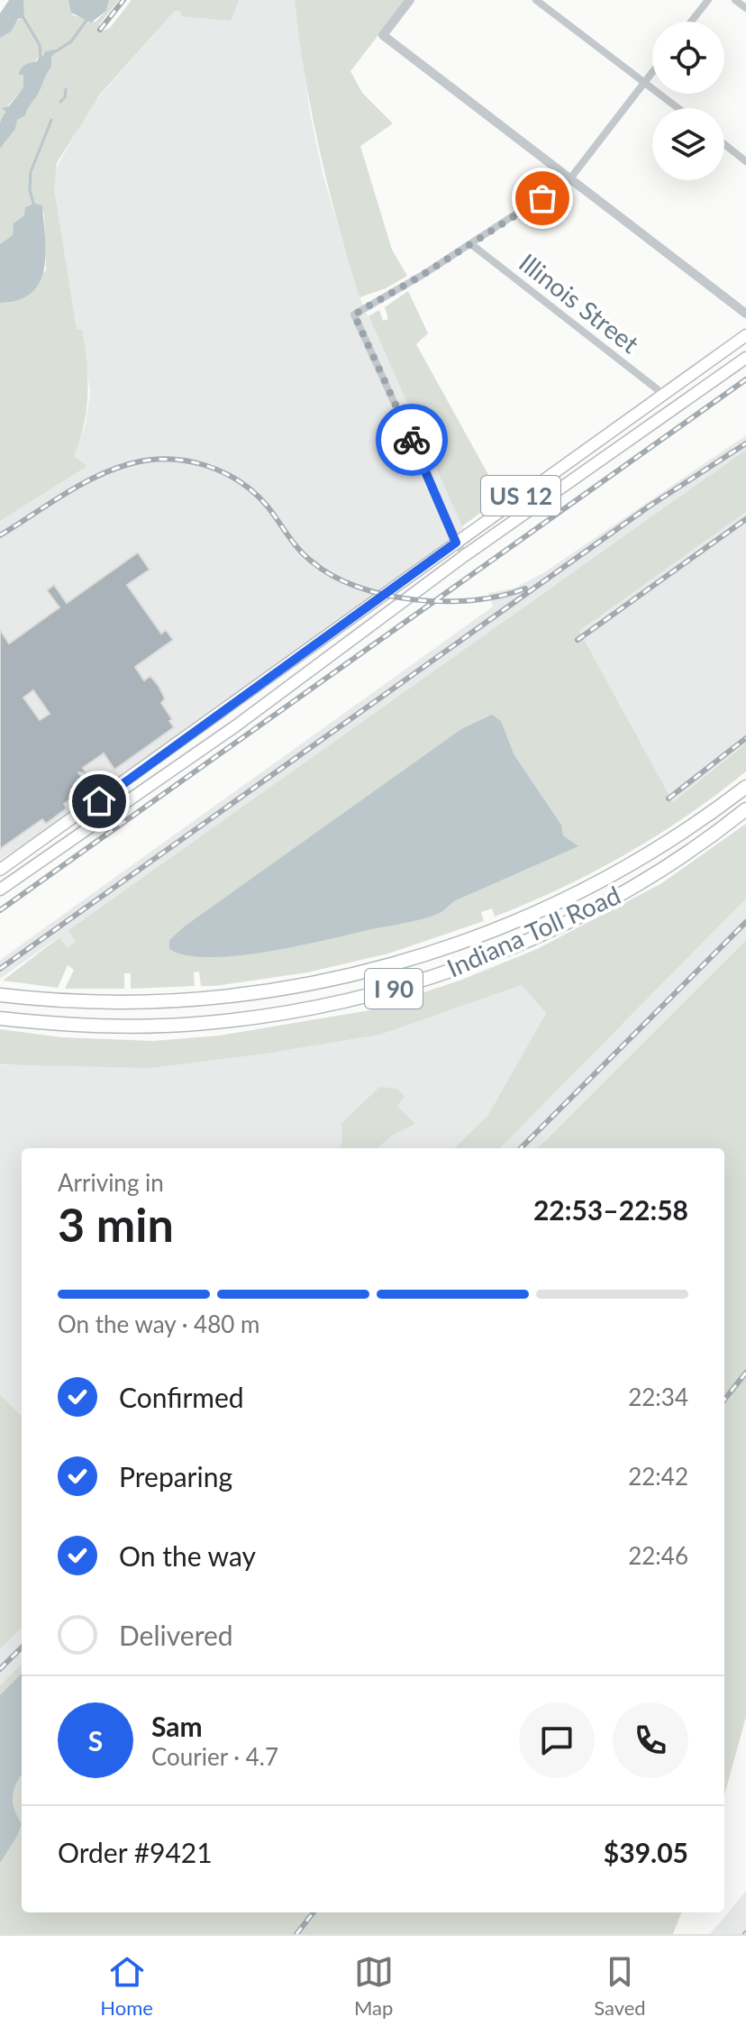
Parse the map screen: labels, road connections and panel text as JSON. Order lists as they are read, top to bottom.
{
  "streets": {
    "highway": ["Indiana Toll Road", "I 90"],
    "main road": ["US 12"],
    "street": ["Illinois Street"]
  },
  "crossings": [
    ["Illinois Street", "US 12"]
  ],
  "page": {
    "heading": ["3 min", "Arriving in", "22:53–22:58"],
    "panel": [
      "Sam",
      "Courier · 4.7",
      "Order #9421",
      "$39.05"
    ],
    "bar": "On the way · 480 m",
    "list": [
      ["Confirmed", "22:34"],
      ["Preparing", "22:42"],
      ["On the way", "22:46"],
      "Delivered"
    ],
    "round": "S",
    "tabs": ["Home", "Map", "Saved"]
  }
}
